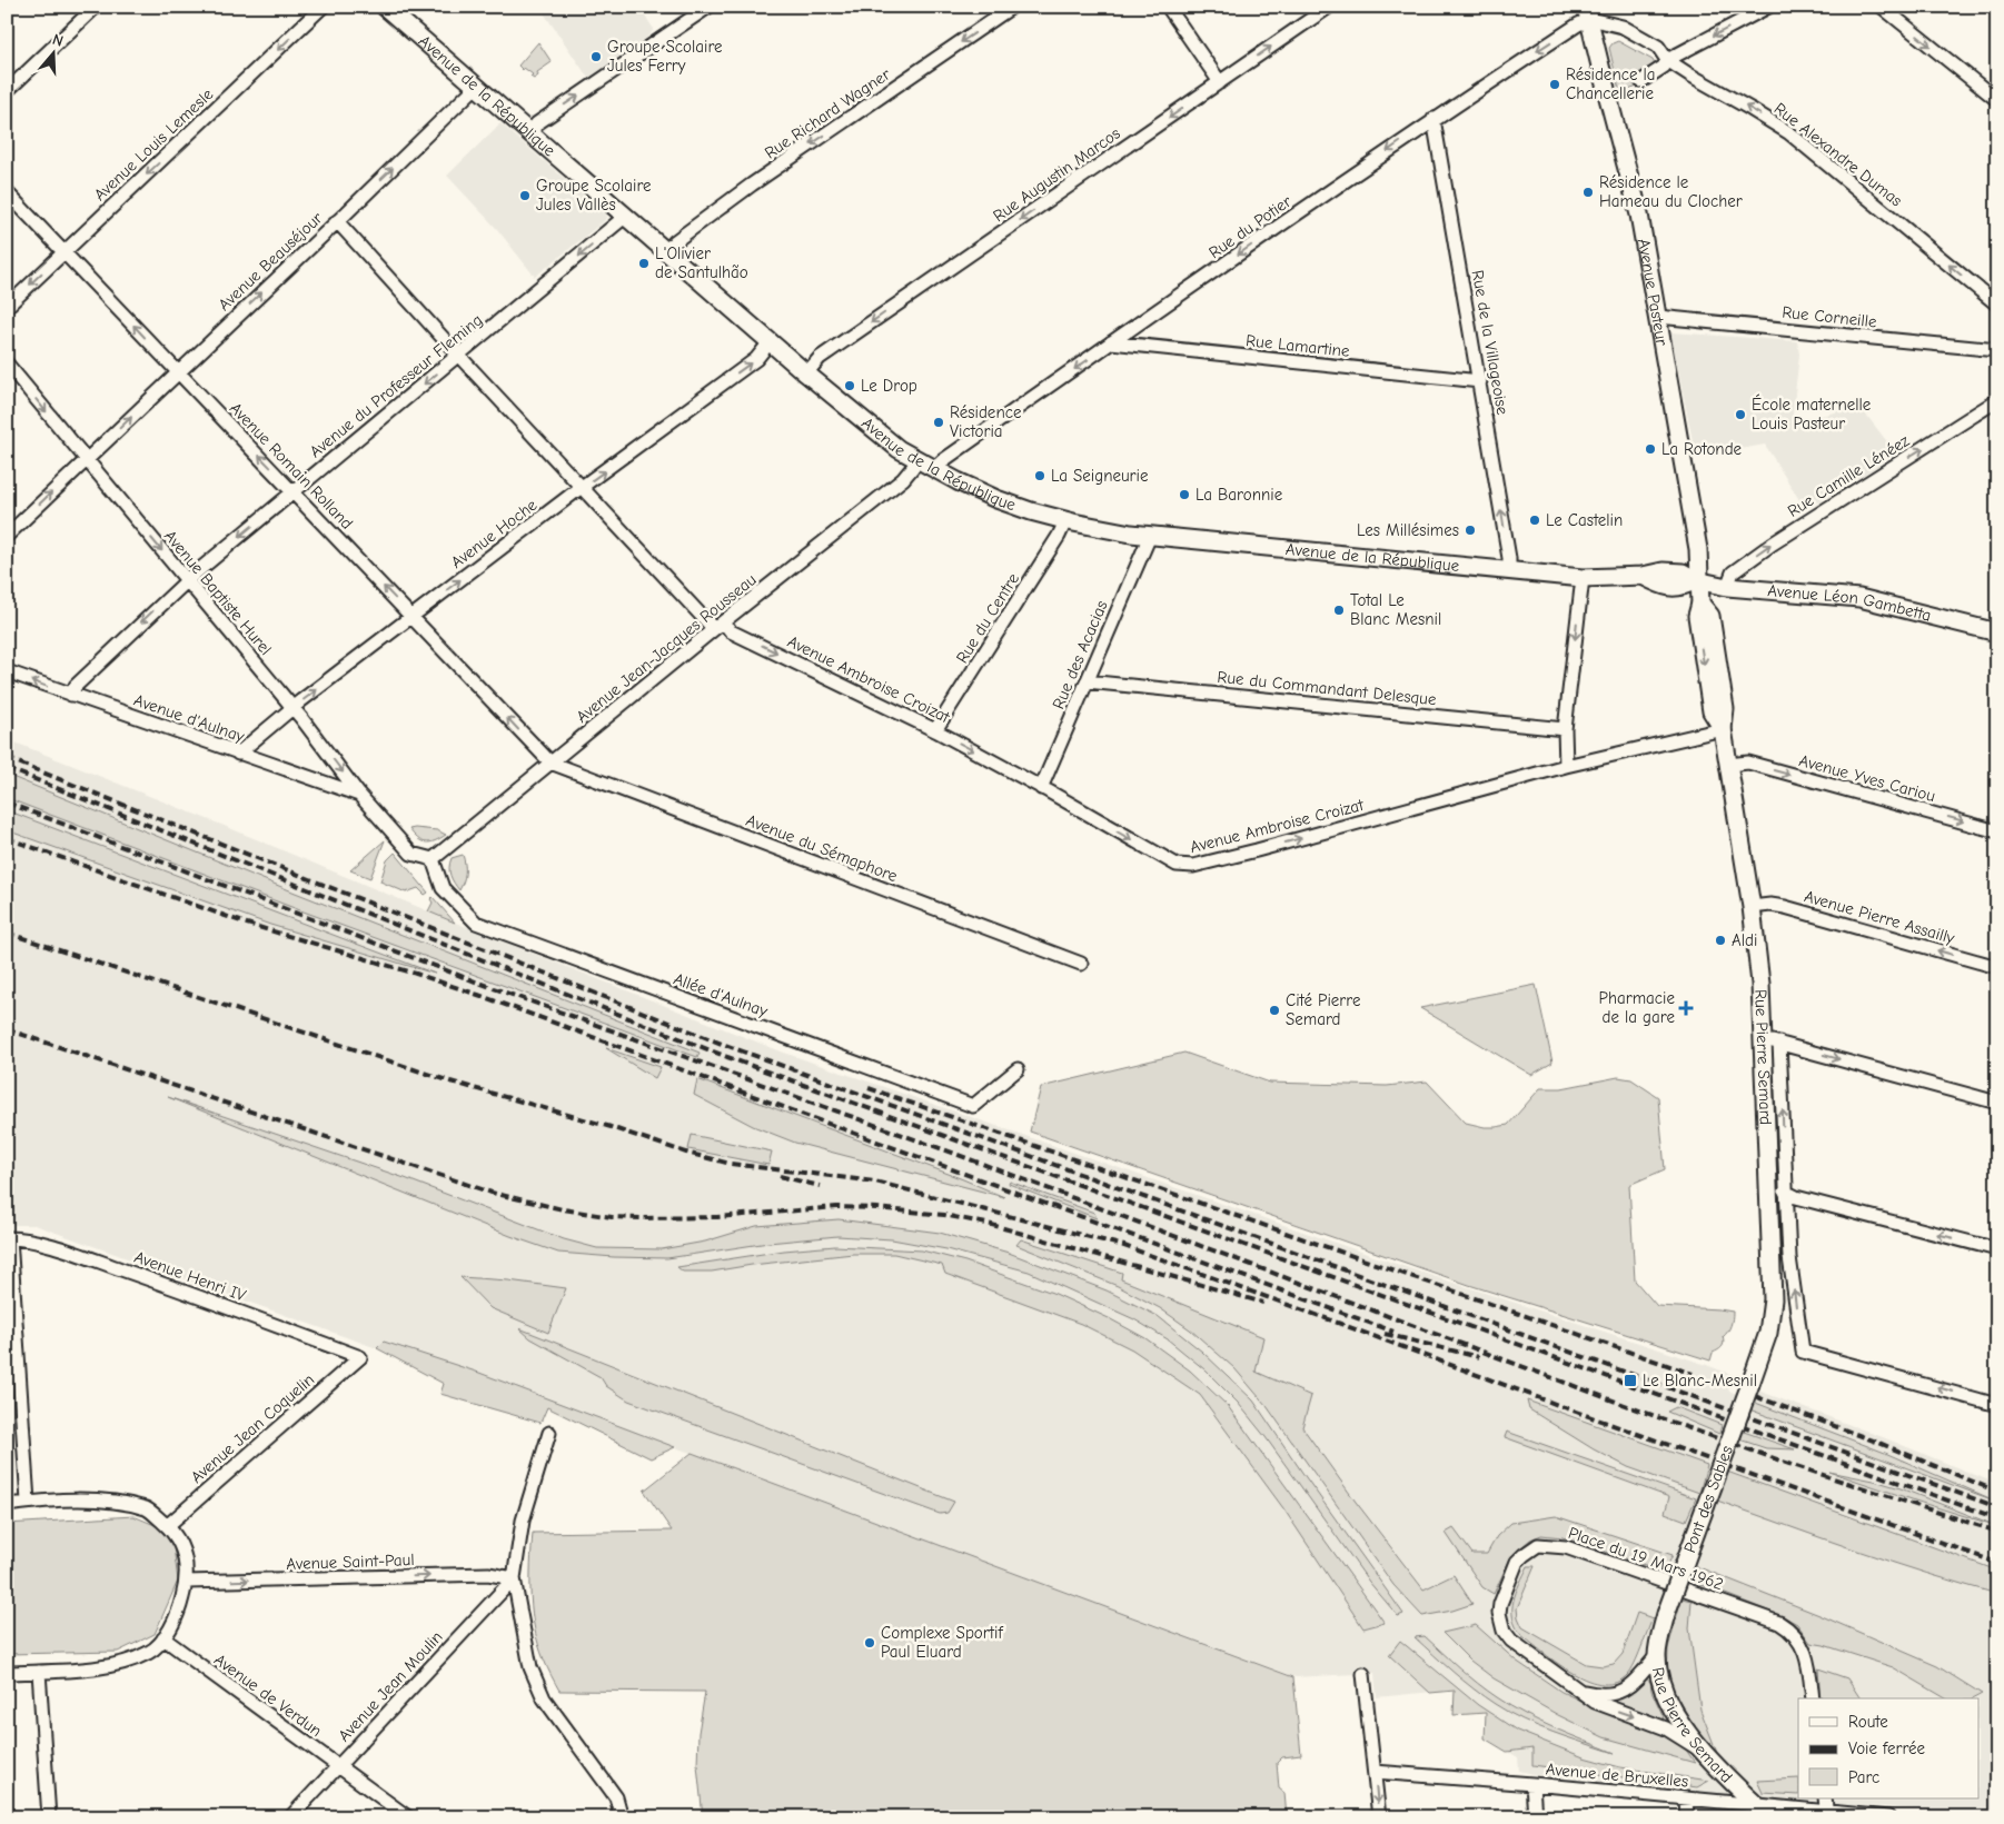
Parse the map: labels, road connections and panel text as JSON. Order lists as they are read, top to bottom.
{
  "streets": {
    "main road": [
      "Avenue de la République",
      "Avenue Pasteur",
      "Avenue Léon Gambetta",
      "Rue Pierre Semard",
      "Pont des Sables"
    ],
    "street": [
      "Rue Richard Wagner",
      "Avenue Louis Lemesle",
      "Rue Alexandre Dumas",
      "Rue Augustin Marcos",
      "Rue du Potier",
      "Avenue Beauséjour",
      "Rue Corneille",
      "Rue de la Villageoise",
      "Rue Lamartine",
      "Avenue du Professeur Fleming",
      "Avenue Romain Rolland",
      "Rue Camille Lénéez",
      "Avenue Hoche",
      "Avenue Baptiste Hurel",
      "Rue du Centre",
      "Avenue Jean-Jacques Rousseau",
      "Rue des Acacias",
      "Avenue Ambroise Croizat",
      "Rue du Commandant Delesque",
      "Avenue d'Aulnay",
      "Avenue Yves Cariou",
      "Avenue du Sémaphore",
      "Avenue Pierre Assailly",
      "Allée d'Aulnay",
      "Avenue Henri IV",
      "Avenue Jean Coquelin",
      "Place du 19 Mars 1962",
      "Avenue Saint-Paul",
      "Avenue Jean Moulin",
      "Avenue de Verdun",
      "Avenue de Bruxelles"
    ]
  },
  "crossings": [
    ["Avenue de la République", "Rue Richard Wagner"],
    ["Avenue de la République", "Rue Augustin Marcos"],
    ["Avenue de la République", "Rue du Potier"],
    ["Avenue de la République", "Avenue Beauséjour"],
    ["Avenue de la République", "Avenue Pasteur"],
    ["Avenue de la République", "Rue de la Villageoise"],
    ["Avenue de la République", "Avenue du Professeur Fleming"],
    ["Avenue de la République", "Avenue Hoche"],
    ["Avenue de la République", "Avenue Léon Gambetta"],
    ["Avenue de la République", "Rue du Centre"],
    ["Avenue de la République", "Avenue Jean-Jacques Rousseau"],
    ["Avenue de la République", "Rue des Acacias"],
    ["Avenue de la République", "Rue Pierre Semard"],
    ["Avenue Louis Lemesle", "Avenue Romain Rolland"],
    ["Rue Alexandre Dumas", "Rue du Potier"],
    ["Rue Alexandre Dumas", "Avenue Pasteur"],
    ["Rue du Potier", "Avenue Pasteur"],
    ["Rue du Potier", "Rue de la Villageoise"],
    ["Rue du Potier", "Rue Lamartine"],
    ["Avenue Beauséjour", "Avenue Romain Rolland"],
    ["Avenue Beauséjour", "Avenue Baptiste Hurel"],
    ["Avenue Beauséjour", "Avenue Ambroise Croizat"],
    ["Avenue Pasteur", "Rue Corneille"],
    ["Avenue Pasteur", "Avenue Léon Gambetta"],
    ["Avenue Pasteur", "Rue Pierre Semard"],
    ["Rue de la Villageoise", "Rue Lamartine"],
    ["Avenue du Professeur Fleming", "Avenue Romain Rolland"],
    ["Avenue du Professeur Fleming", "Avenue Baptiste Hurel"],
    ["Avenue du Professeur Fleming", "Avenue Ambroise Croizat"],
    ["Avenue du Professeur Fleming", "Avenue d'Aulnay"],
    ["Avenue Romain Rolland", "Avenue Hoche"],
    ["Avenue Romain Rolland", "Avenue Jean-Jacques Rousseau"],
    ["Avenue Romain Rolland", "Avenue du Sémaphore"],
    ["Rue Camille Lénéez", "Avenue Léon Gambetta"],
    ["Avenue Hoche", "Avenue Baptiste Hurel"],
    ["Avenue Hoche", "Avenue Ambroise Croizat"],
    ["Avenue Hoche", "Avenue d'Aulnay"],
    ["Avenue Baptiste Hurel", "Avenue Jean-Jacques Rousseau"],
    ["Avenue Baptiste Hurel", "Avenue d'Aulnay"],
    ["Avenue Baptiste Hurel", "Allée d'Aulnay"],
    ["Avenue Léon Gambetta", "Rue Pierre Semard"],
    ["Rue du Centre", "Avenue Ambroise Croizat"],
    ["Avenue Jean-Jacques Rousseau", "Avenue Ambroise Croizat"],
    ["Avenue Jean-Jacques Rousseau", "Avenue du Sémaphore"],
    ["Avenue Jean-Jacques Rousseau", "Allée d'Aulnay"],
    ["Rue des Acacias", "Avenue Ambroise Croizat"],
    ["Rue des Acacias", "Rue du Commandant Delesque"],
    ["Avenue Ambroise Croizat", "Rue Pierre Semard"],
    ["Avenue Yves Cariou", "Rue Pierre Semard"],
    ["Avenue Pierre Assailly", "Rue Pierre Semard"],
    ["Rue Pierre Semard", "Pont des Sables"],
    ["Rue Pierre Semard", "Place du 19 Mars 1962"],
    ["Rue Pierre Semard", "Avenue de Bruxelles"],
    ["Avenue Henri IV", "Avenue Jean Coquelin"],
    ["Avenue Saint-Paul", "Avenue Jean Moulin"],
    ["Avenue Jean Moulin", "Avenue de Verdun"]
  ],
  "one_way": [
    "Rue Richard Wagner",
    "Avenue Louis Lemesle",
    "Rue Alexandre Dumas",
    "Rue du Potier",
    "Avenue Beauséjour",
    "Rue de la Villageoise",
    "Avenue du Professeur Fleming",
    "Avenue Romain Rolland",
    "Rue Camille Lénéez",
    "Avenue Hoche",
    "Avenue Baptiste Hurel",
    "Avenue Ambroise Croizat",
    "Avenue Yves Cariou",
    "Avenue Pierre Assailly",
    "Avenue Saint-Paul"
  ],
  "places": {
    "other": [
      "Groupe Scolaire Jules Ferry",
      "Résidence la Chancellerie",
      "Résidence le Hameau du Clocher",
      "Groupe Scolaire Jules Vallès",
      "L'Olivier de Santulhão",
      "Le Drop",
      "École maternelle Louis Pasteur",
      "Résidence Victoria",
      "La Rotonde",
      "La Seigneurie",
      "La Baronnie",
      "Le Castelin",
      "Les Millésimes",
      "Total Le Blanc Mesnil",
      "Aldi",
      "Cité Pierre Semard",
      "Complexe Sportif Paul Eluard"
    ],
    "health": ["Pharmacie de la gare"],
    "transit": ["Le Blanc-Mesnil"]
  },
  "legend": ["Route", "Voie ferrée", "Parc"],
  "north": "top"
}
